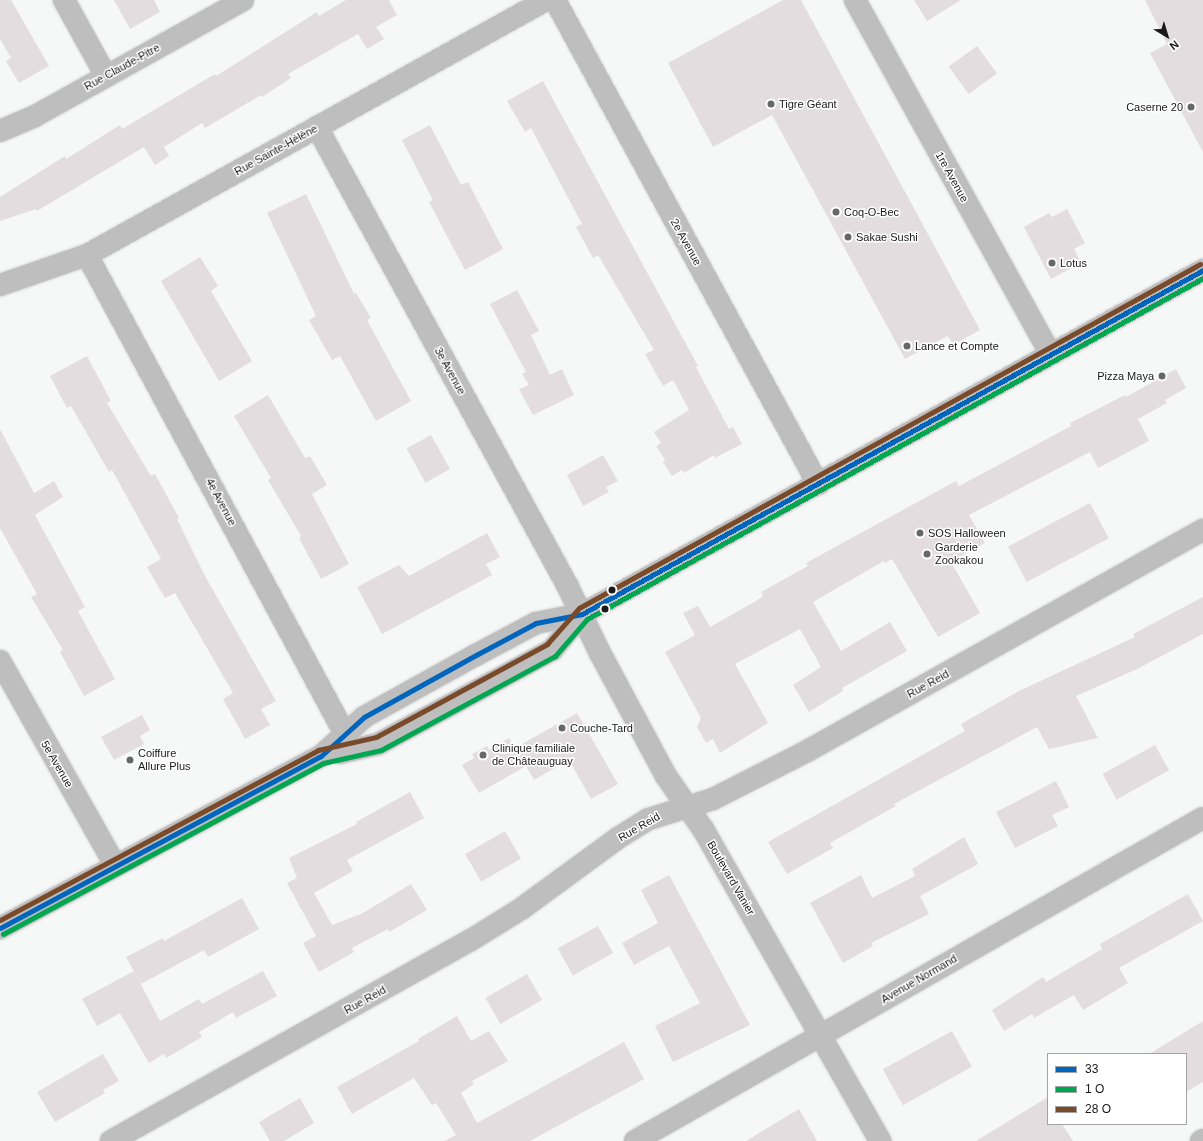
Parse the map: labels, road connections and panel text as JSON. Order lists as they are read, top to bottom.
{
  "streets": {
    "street": [
      "Rue Claude-Pitre",
      "Rue Sainte-Hélène",
      "1re Avenue",
      "2e Avenue",
      "3e Avenue",
      "4e Avenue",
      "Rue Reid",
      "5e Avenue",
      "Boulevard Vanier",
      "Avenue Normand"
    ]
  },
  "crossings": [
    ["Rue Sainte-Hélène", "3e Avenue"],
    ["Rue Sainte-Hélène", "4e Avenue"],
    ["3e Avenue", "Boulevard Vanier"],
    ["Rue Reid", "Boulevard Vanier"],
    ["Boulevard Vanier", "Avenue Normand"]
  ],
  "places": [
    "Tigre Géant",
    "Caserne 20",
    "Coq-O-Bec",
    "Sakae Sushi",
    "Lotus",
    "Lance et Compte",
    "Pizza Maya",
    "SOS Halloween",
    "Garderie Zookakou",
    "Couche-Tard",
    "Clinique familiale de Châteauguay",
    "Coiffure Allure Plus"
  ],
  "lines": ["transit line 33"],
  "legend": ["33", "1 O", "28 O"],
  "north": "bottom right"
}
